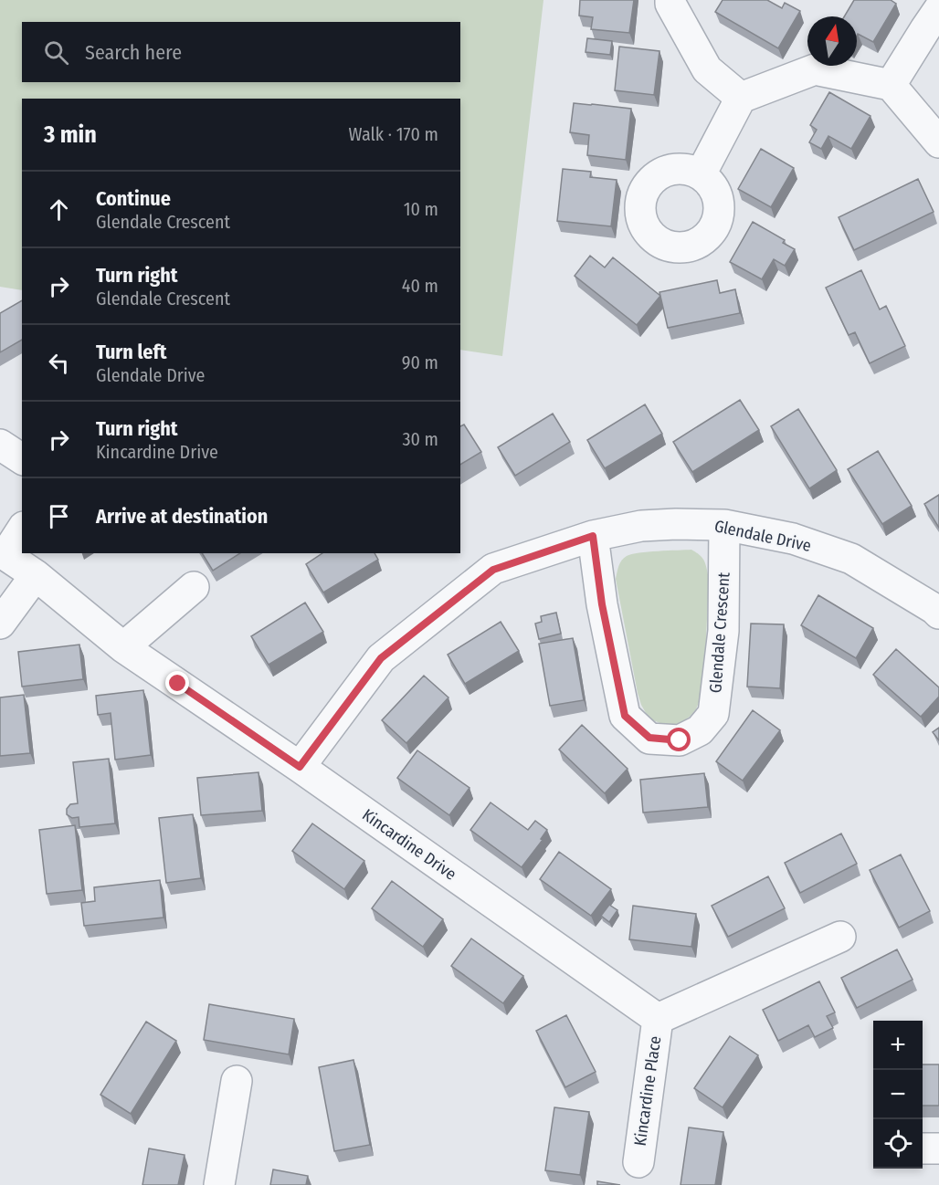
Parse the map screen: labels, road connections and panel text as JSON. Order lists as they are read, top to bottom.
{
  "streets": {
    "street": [
      "Glendale Drive",
      "Glendale Crescent",
      "Kincardine Drive",
      "Kincardine Place"
    ]
  },
  "crossings": [
    ["Glendale Drive", "Glendale Crescent"],
    ["Glendale Drive", "Kincardine Drive"],
    ["Kincardine Drive", "Kincardine Place"]
  ],
  "north": "top",
  "page": {
    "search": "Search here",
    "heading": ["3 min", "Walk · 170 m"],
    "list": [
      ["Continue", "Glendale Crescent", "10 m"],
      ["Turn right", "Glendale Crescent", "40 m"],
      ["Turn left", "Glendale Drive", "90 m"],
      ["Turn right", "Kincardine Drive", "30 m"],
      "Arrive at destination"
    ],
    "map_buttons": ["+", "−"]
  }
}
